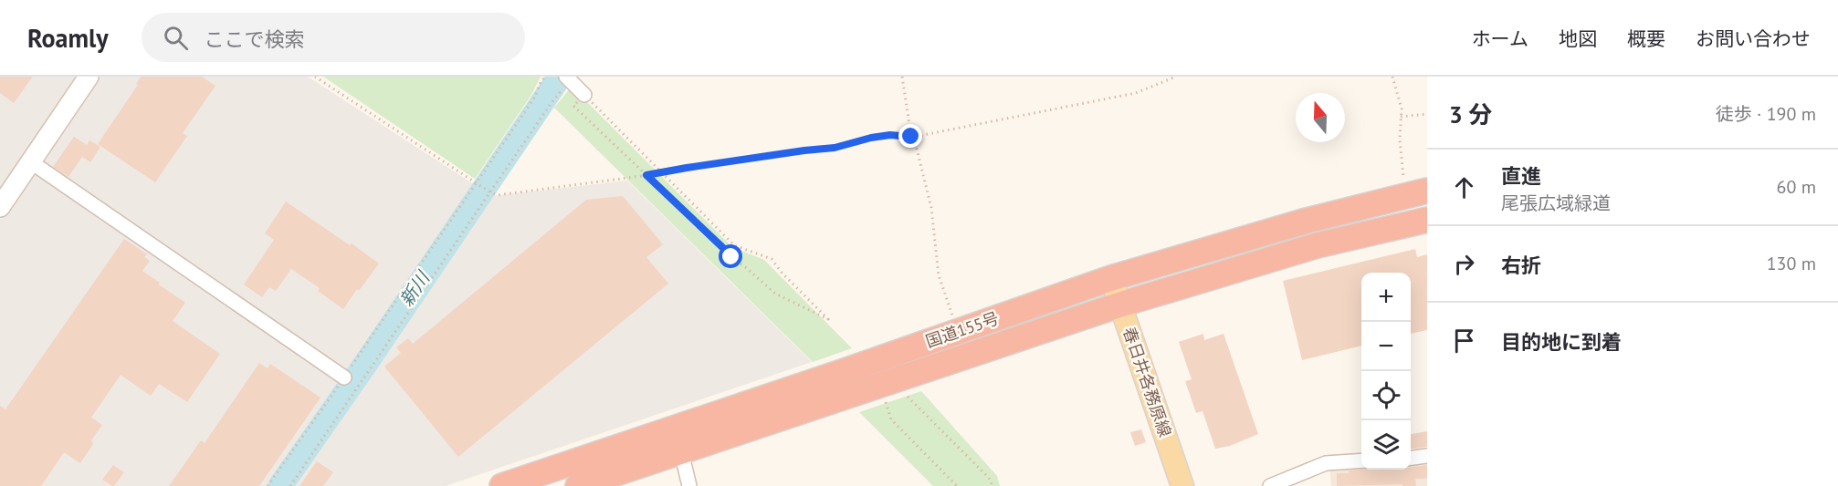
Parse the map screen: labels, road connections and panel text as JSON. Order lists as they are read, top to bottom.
{
  "streets": {
    "highway": ["国道155号"],
    "main road": ["春日井各務原線"]
  },
  "crossings": [
    ["国道155号", "春日井各務原線"]
  ],
  "water": ["新川"],
  "north": "top",
  "page": {
    "header": "Roamly",
    "search": "ここで検索",
    "nav": [
      "ホーム",
      "地図",
      "概要",
      "お問い合わせ"
    ],
    "heading": ["3 分", "徒歩 · 190 m"],
    "list": [
      ["直進", "尾張広域緑道", "60 m"],
      ["右折", "130 m"],
      "目的地に到着"
    ],
    "map_buttons": ["+", "−"]
  }
}
